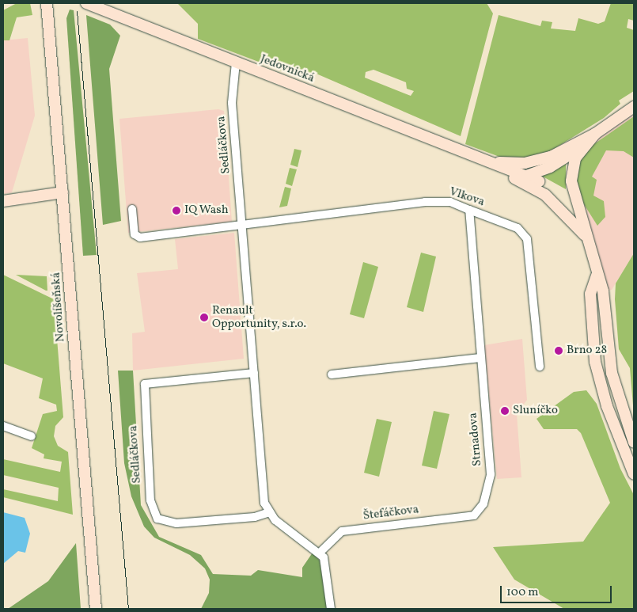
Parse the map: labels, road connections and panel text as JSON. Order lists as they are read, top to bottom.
{
  "streets": {
    "main road": ["Jedovnická", "Novolíšeňská"],
    "street": [
      "Sedláčkova",
      "Vlkova",
      "Strnadova",
      "Štefáčkova"
    ]
  },
  "crossings": [
    ["Jedovnická", "Sedláčkova"],
    ["Sedláčkova", "Vlkova"],
    ["Vlkova", "Strnadova"],
    ["Strnadova", "Štefáčkova"]
  ],
  "places": [
    "IQ Wash",
    "Renault Opportunity, s.r.o.",
    "Brno 28",
    "Sluníčko"
  ],
  "scale_bar": "100 m"
}
